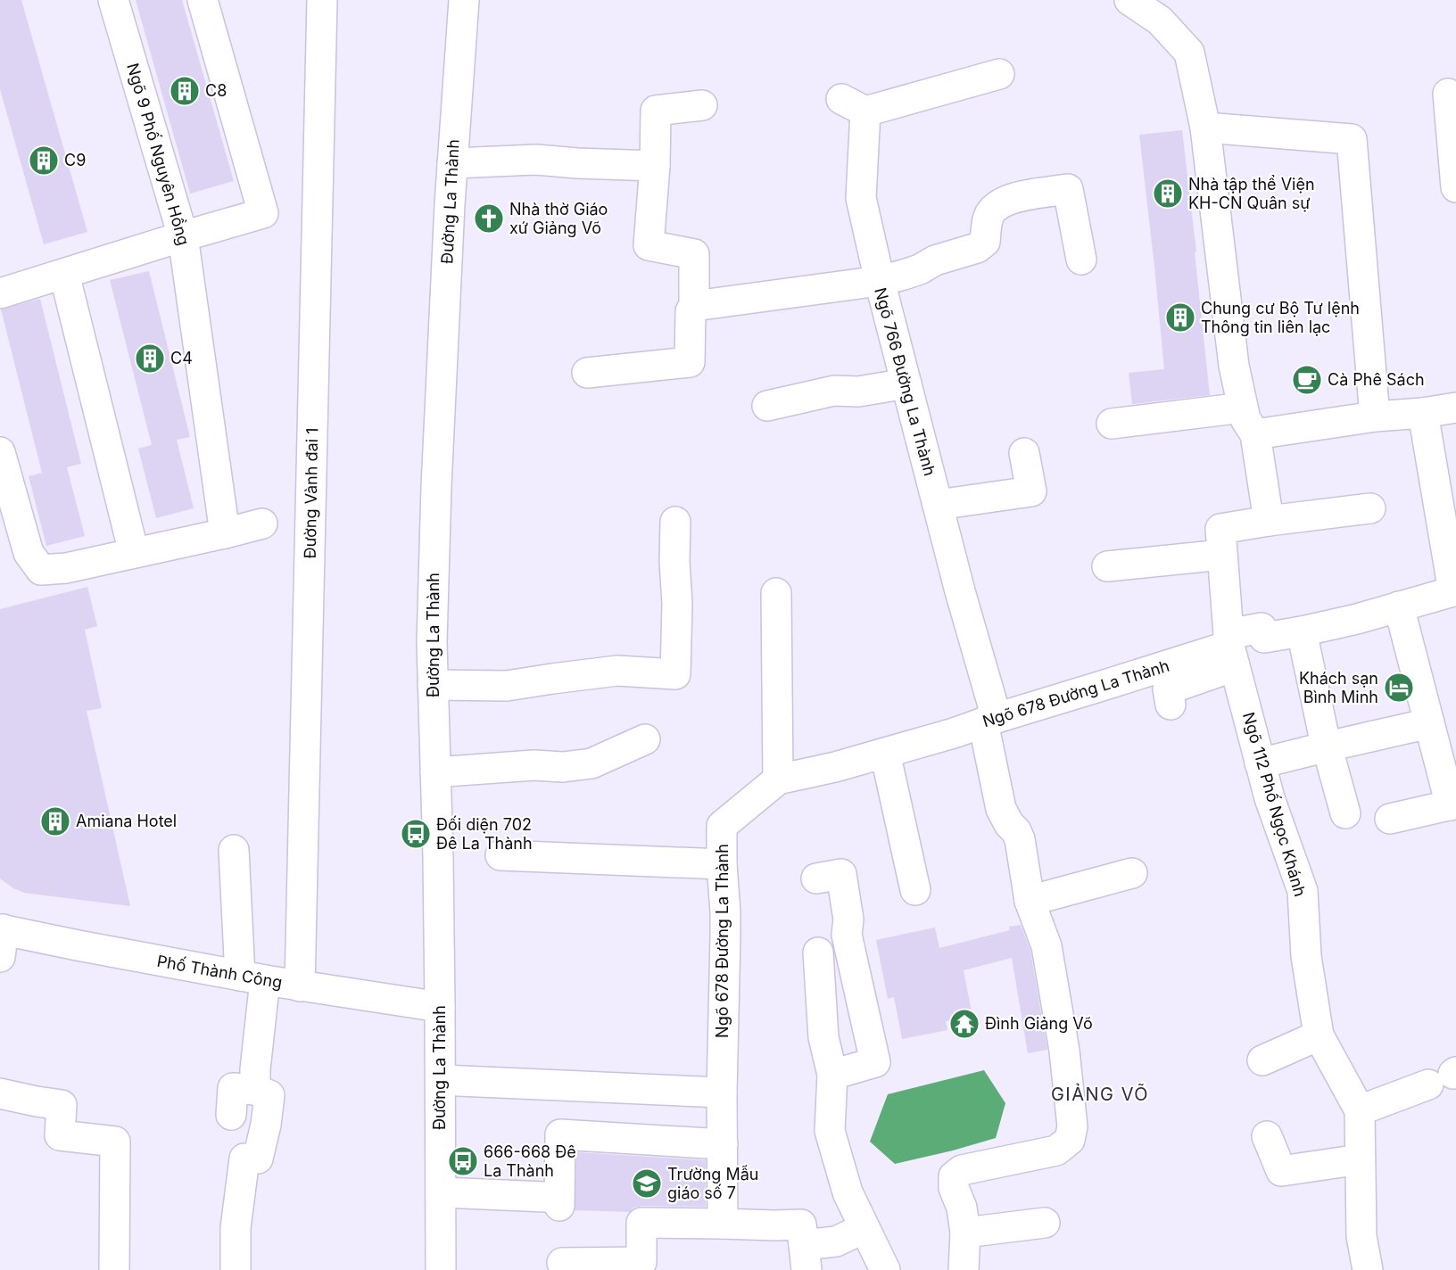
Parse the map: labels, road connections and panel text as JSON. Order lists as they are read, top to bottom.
{
  "streets": {
    "street": [
      "Ngõ 9 Phố Nguyên Hồng",
      "Đường La Thành",
      "Ngõ 766 Đường La Thành",
      "Đường Vành đai 1",
      "Ngõ 678 Đường La Thành",
      "Ngõ 112 Phố Ngọc Khánh",
      "Phố Thành Công"
    ]
  },
  "crossings": [
    ["Đường La Thành", "Phố Thành Công"],
    ["Ngõ 766 Đường La Thành", "Ngõ 678 Đường La Thành"],
    ["Đường Vành đai 1", "Phố Thành Công"],
    ["Ngõ 678 Đường La Thành", "Ngõ 112 Phố Ngọc Khánh"]
  ],
  "districts": ["GIẢNG VÕ"],
  "places": {
    "building": [
      "C8",
      "C9",
      "Nhà tập thể Viện KH-CN Quân sự",
      "Chung cư Bộ Tư lệnh Thông tin liên lạc",
      "C4",
      "Amiana Hotel"
    ],
    "church": ["Nhà thờ Giáo xứ Giảng Võ"],
    "cafe": ["Cà Phê Sách"],
    "hotel": ["Khách sạn Bình Minh"],
    "bus stop": ["Đối diện 702 Đê La Thành", "666-668 Đê La Thành"],
    "temple": ["Đình Giảng Võ"],
    "school or university": ["Trường Mẫu giáo số 7"]
  }
}
